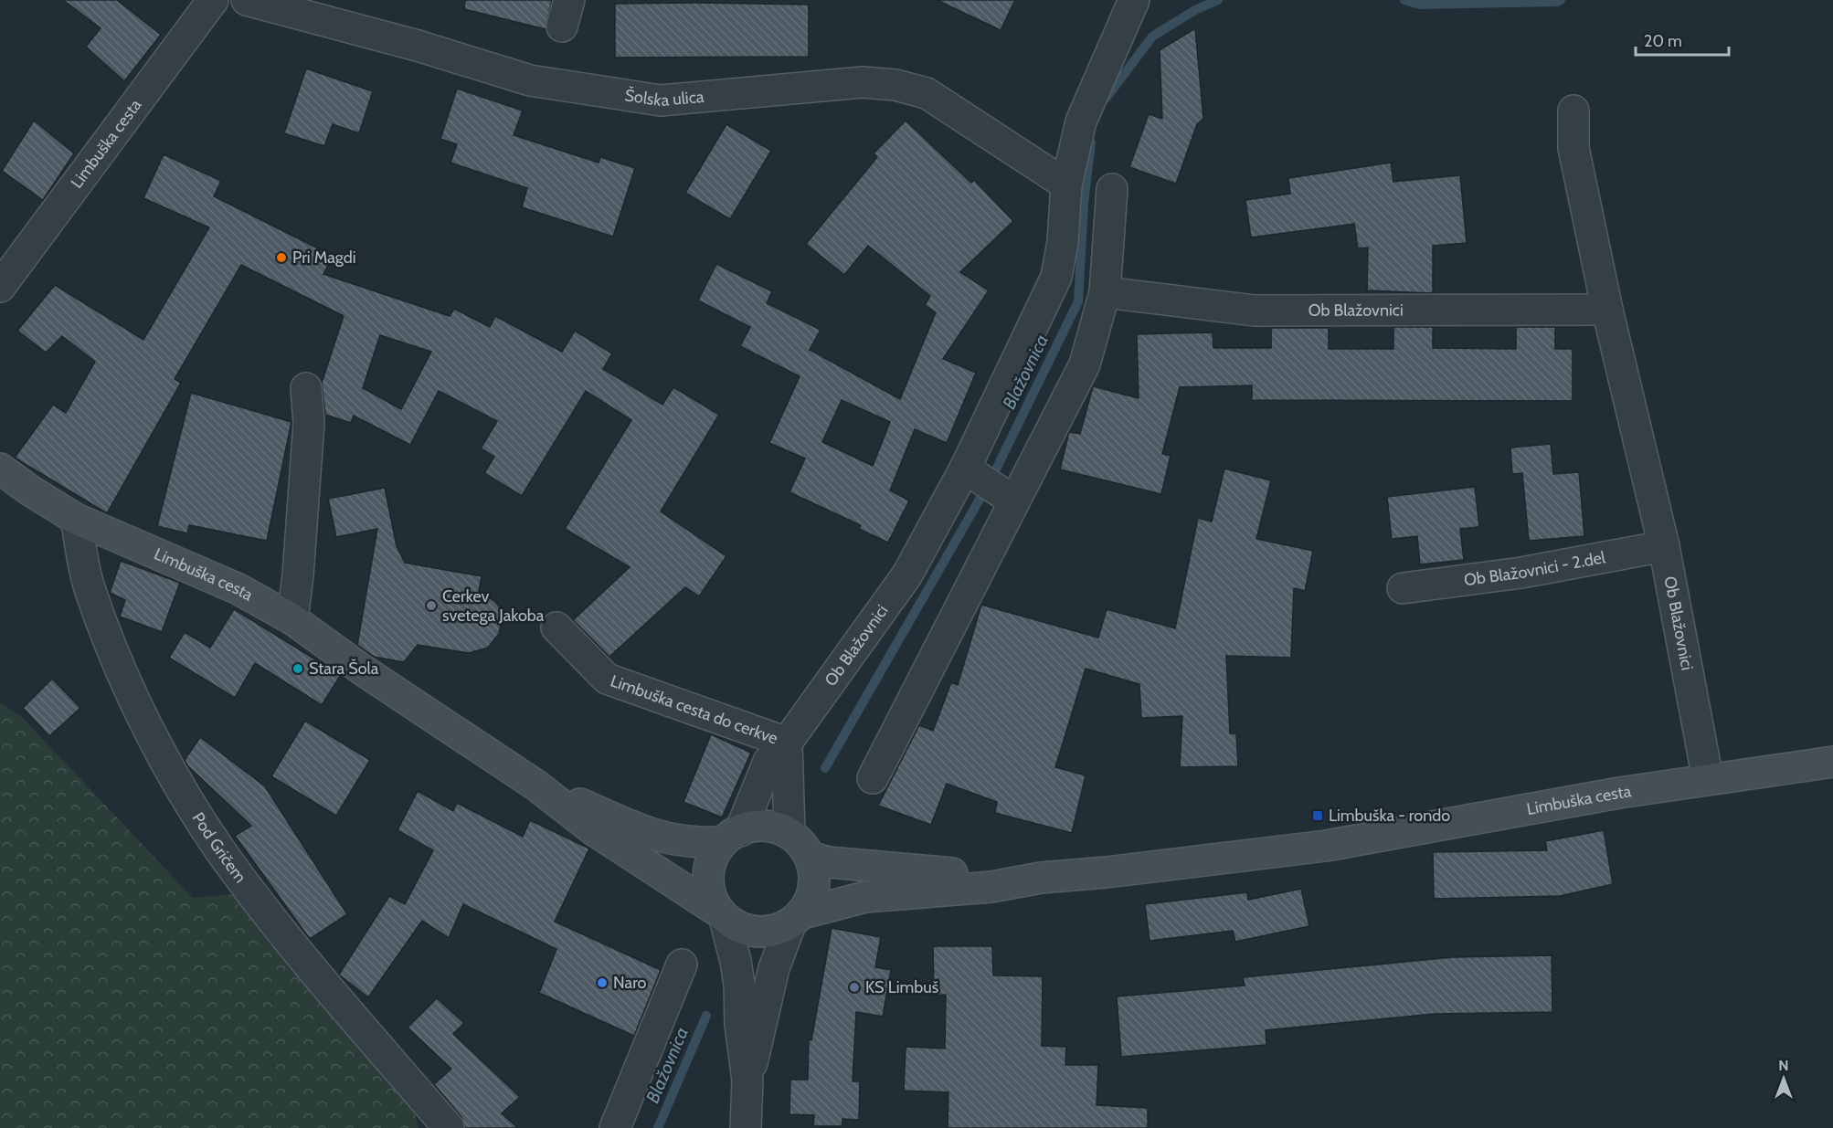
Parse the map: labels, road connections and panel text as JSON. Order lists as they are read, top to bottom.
{
  "streets": {
    "main road": ["Limbuška cesta"],
    "street": [
      "Šolska ulica",
      "Ob Blažovnici",
      "Ob Blažovnici - 2.del",
      "Limbuška cesta do cerkve",
      "Pod Gričem"
    ]
  },
  "crossings": [
    ["Šolska ulica", "Ob Blažovnici"],
    ["Limbuška cesta", "Ob Blažovnici"],
    ["Limbuška cesta", "Pod Gričem"],
    ["Ob Blažovnici", "Ob Blažovnici - 2.del"],
    ["Ob Blažovnici", "Limbuška cesta do cerkve"]
  ],
  "water": ["Blažovnica"],
  "places": {
    "other": [
      "Pri Magdi",
      "Cerkev svetega Jakoba",
      "Stara Šola",
      "Naro",
      "KS Limbuš"
    ],
    "transit": ["Limbuška - rondo"]
  },
  "scale_bar": "20 m",
  "north": "top"
}
